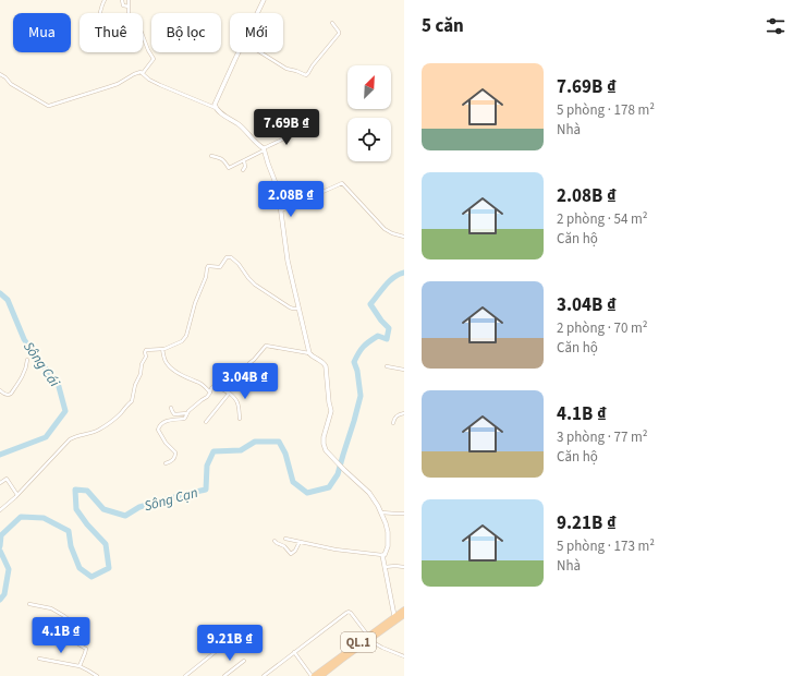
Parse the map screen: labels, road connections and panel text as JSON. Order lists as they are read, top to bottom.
{
  "streets": {
    "highway": ["QL.1"]
  },
  "water": ["Sông Cái", "Sông Cạn"],
  "north": "top right",
  "page": {
    "heading": "5 căn",
    "chip": [
      "Mua",
      "Thuê",
      "Bộ lọc",
      "Mới"
    ],
    "list": [
      {
        "name": "7.69B ₫",
        "note": "5 phòng · 178 m² · Nhà"
      },
      {
        "name": "2.08B ₫",
        "note": "2 phòng · 54 m² · Căn hộ"
      },
      {
        "name": "3.04B ₫",
        "note": "2 phòng · 70 m² · Căn hộ"
      },
      {
        "name": "4.1B ₫",
        "note": "3 phòng · 77 m² · Căn hộ"
      },
      {
        "name": "9.21B ₫",
        "note": "5 phòng · 173 m² · Nhà"
      }
    ],
    "price": [
      "7.69B ₫",
      "2.08B ₫",
      "3.04B ₫",
      "4.1B ₫",
      "9.21B ₫"
    ]
  }
}
